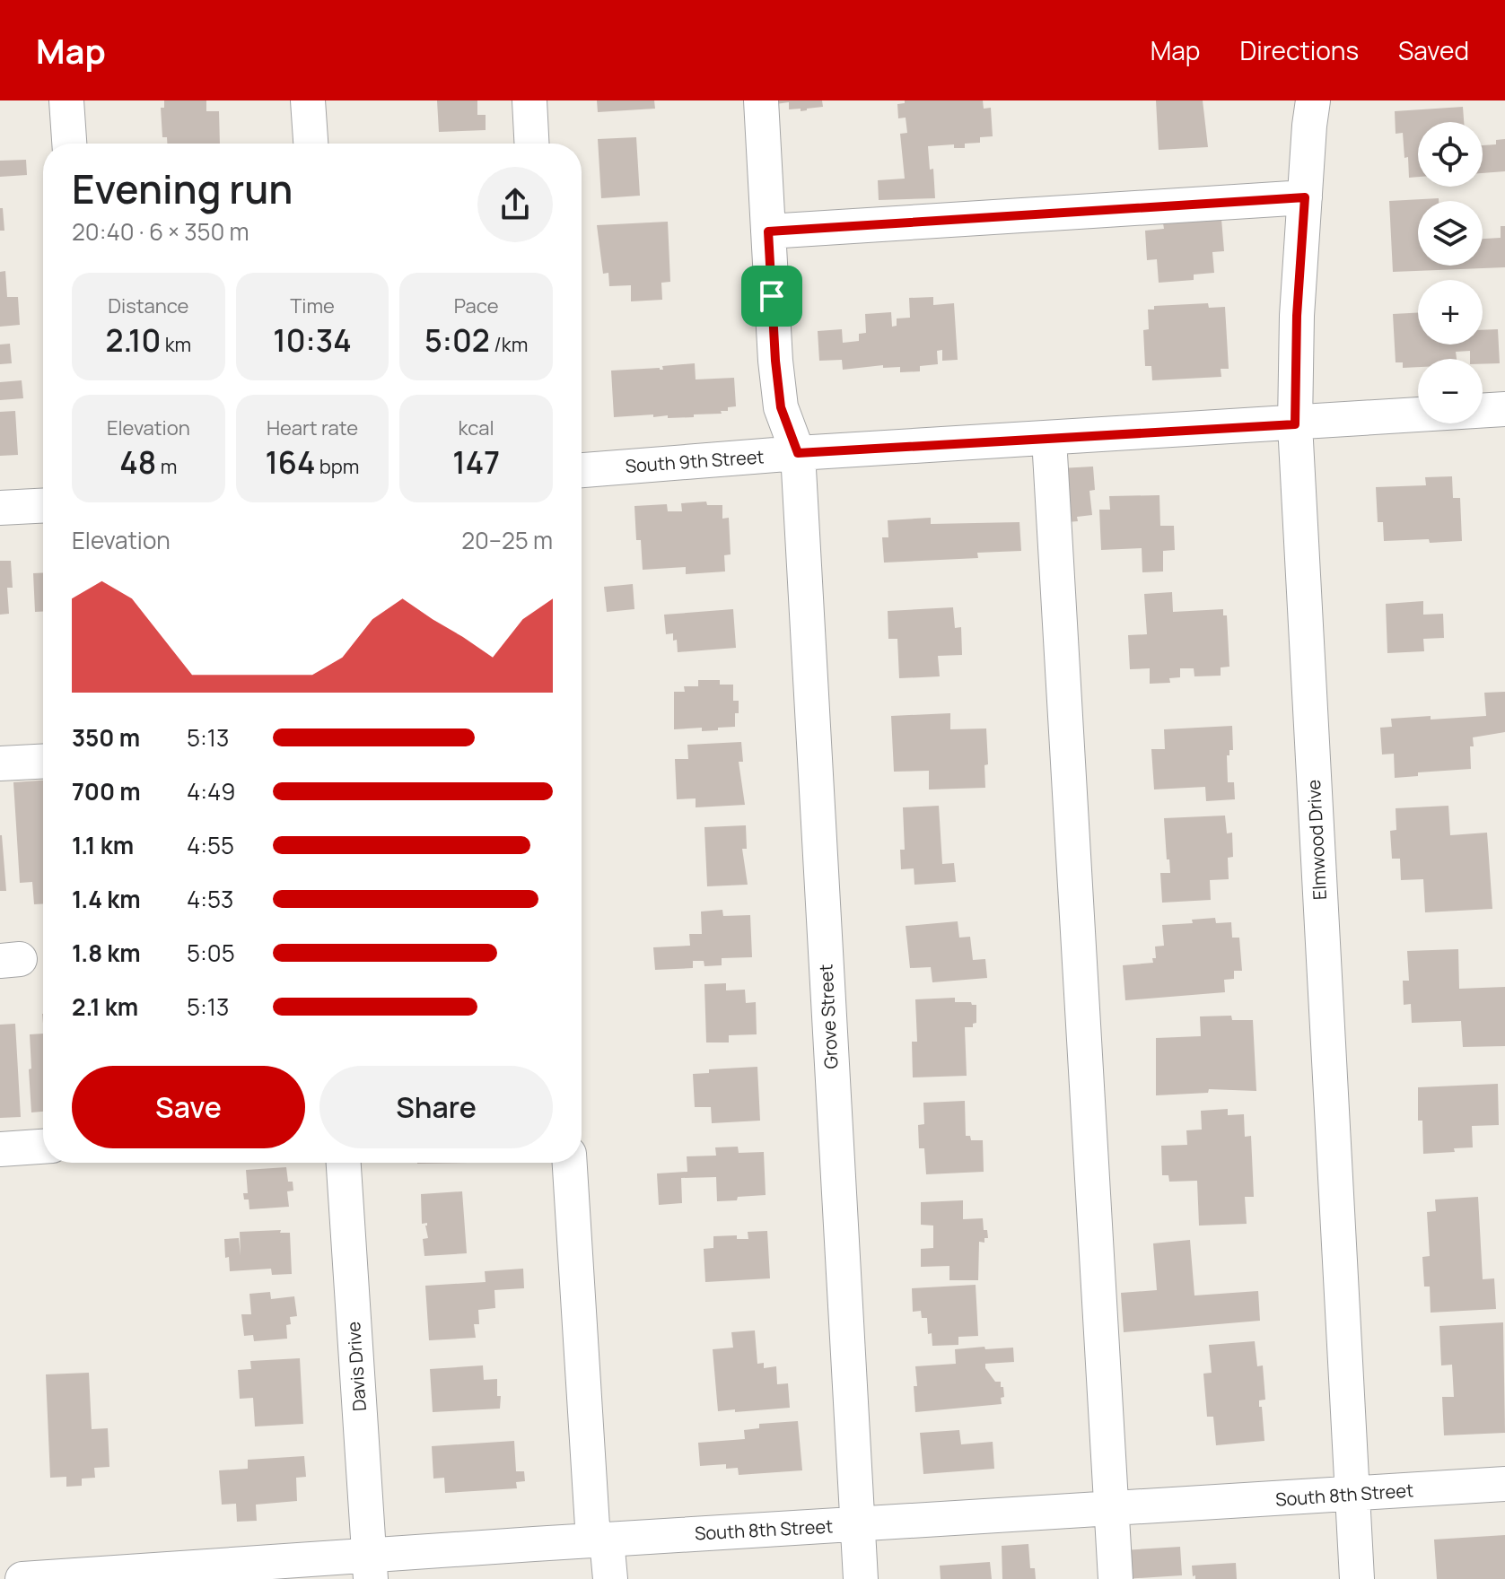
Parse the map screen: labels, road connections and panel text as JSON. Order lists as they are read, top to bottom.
{
  "streets": {
    "street": [
      "South 9th Street",
      "Elmwood Drive",
      "Grove Street",
      "Davis Drive",
      "South 8th Street"
    ]
  },
  "crossings": [
    ["South 9th Street", "Elmwood Drive"],
    ["South 9th Street", "Grove Street"],
    ["Elmwood Drive", "South 8th Street"],
    ["Grove Street", "South 8th Street"],
    ["Davis Drive", "South 8th Street"]
  ],
  "page": {
    "header": "Map",
    "nav": ["Map", "Directions", "Saved"],
    "map_buttons": ["+", "−"],
    "heading": ["Evening run", "20:40 · 6 × 350 m"],
    "stats": [
      ["Distance", "2.10 km"],
      ["Time", "10:34"],
      ["Pace", "5:02 /km"],
      ["Elevation", "48 m"],
      ["Heart rate", "164 bpm"],
      ["kcal", "147"]
    ],
    "chart": ["Elevation", "20–25 m"],
    "list": [
      {
        "name": "350 m",
        "note": "5:13"
      },
      {
        "name": "700 m",
        "note": "4:49"
      },
      {
        "name": "1.1 km",
        "note": "4:55"
      },
      {
        "name": "1.4 km",
        "note": "4:53"
      },
      {
        "name": "1.8 km",
        "note": "5:05"
      },
      {
        "name": "2.1 km",
        "note": "5:13"
      }
    ],
    "buttons": ["Save", "Share"]
  }
}
